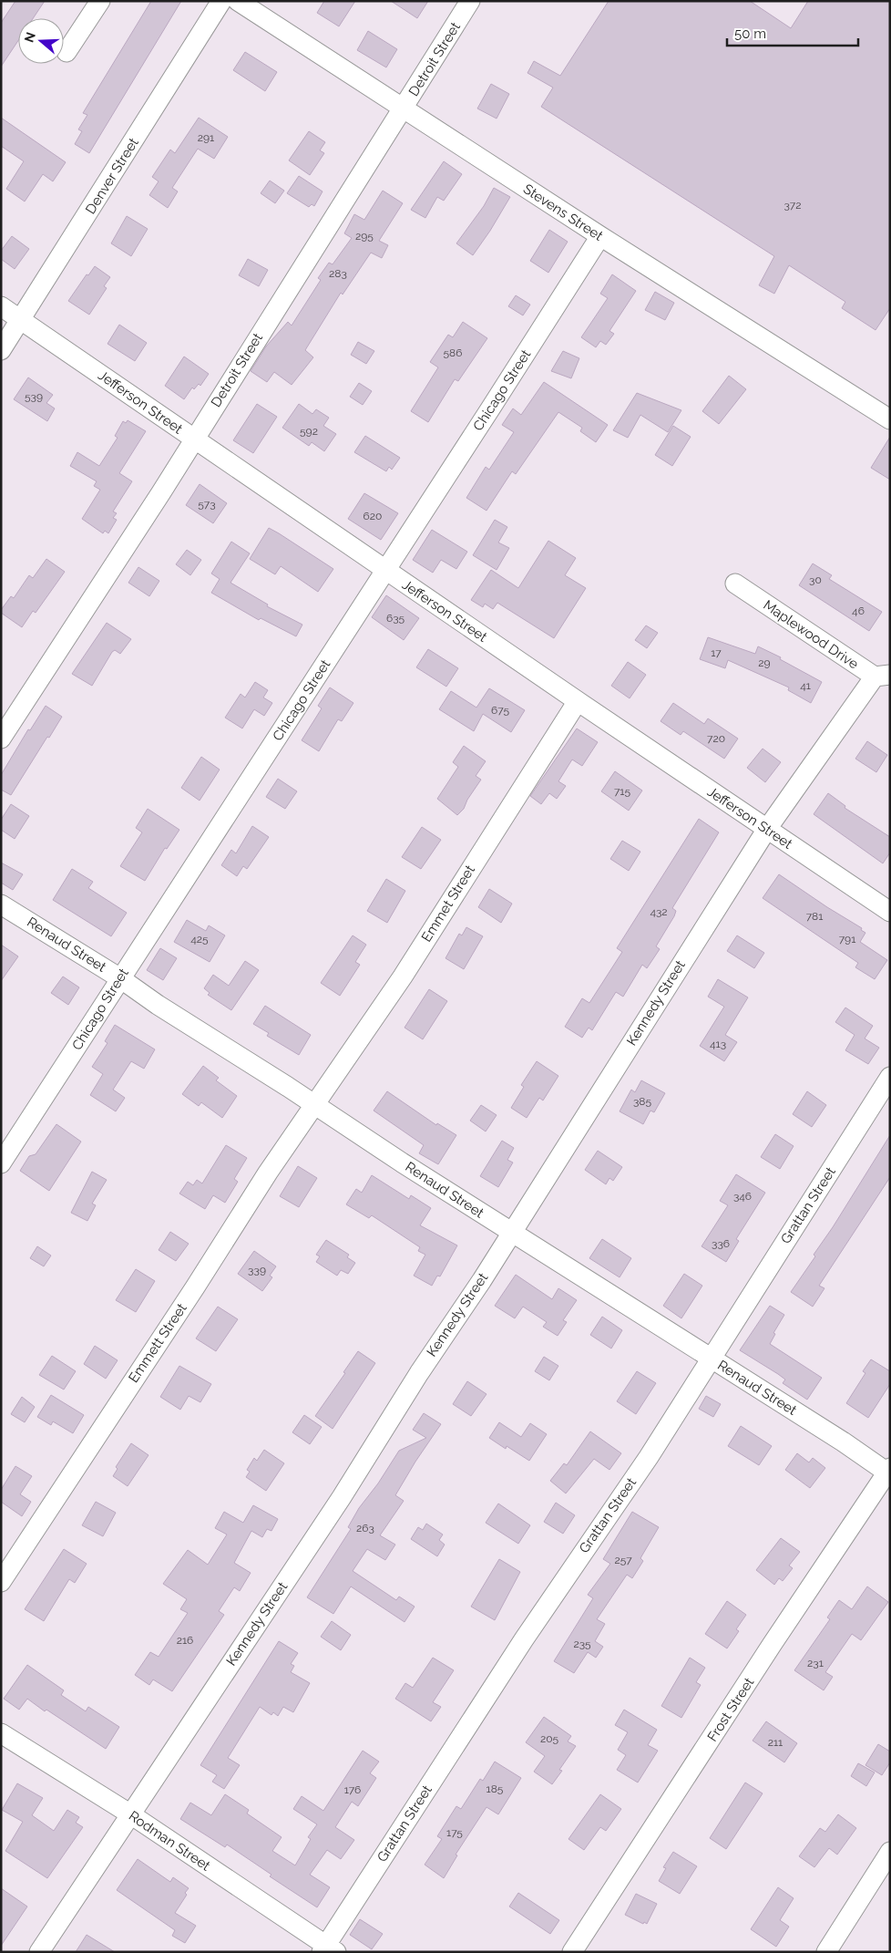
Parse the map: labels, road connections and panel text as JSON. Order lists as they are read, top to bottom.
{
  "streets": {
    "street": [
      "Detroit Street",
      "Denver Street",
      "Stevens Street",
      "Chicago Street",
      "Jefferson Street",
      "Maplewood Drive",
      "Emmet Street",
      "Renaud Street",
      "Kennedy Street",
      "Grattan Street",
      "Emmett Street",
      "Frost Street",
      "Rodman Street"
    ]
  },
  "crossings": [
    ["Detroit Street", "Stevens Street"],
    ["Detroit Street", "Jefferson Street"],
    ["Denver Street", "Jefferson Street"],
    ["Stevens Street", "Chicago Street"],
    ["Chicago Street", "Jefferson Street"],
    ["Chicago Street", "Renaud Street"],
    ["Jefferson Street", "Emmet Street"],
    ["Jefferson Street", "Kennedy Street"],
    ["Maplewood Drive", "Kennedy Street"],
    ["Emmet Street", "Renaud Street"],
    ["Emmet Street", "Emmett Street"],
    ["Renaud Street", "Kennedy Street"],
    ["Renaud Street", "Grattan Street"],
    ["Renaud Street", "Emmett Street"],
    ["Renaud Street", "Frost Street"],
    ["Kennedy Street", "Rodman Street"],
    ["Grattan Street", "Rodman Street"]
  ],
  "house_numbers": [
    "291",
    "372",
    "295",
    "283",
    "586",
    "539",
    "592",
    "573",
    "620",
    "30",
    "46",
    "635",
    "17",
    "29",
    "41",
    "675",
    "720",
    "715",
    "432",
    "781",
    "425",
    "791",
    "413",
    "385",
    "346",
    "336",
    "339",
    "263",
    "257",
    "216",
    "235",
    "231",
    "205",
    "211",
    "185",
    "176",
    "175"
  ],
  "scale_bar": "50 m",
  "north": "left"
}
